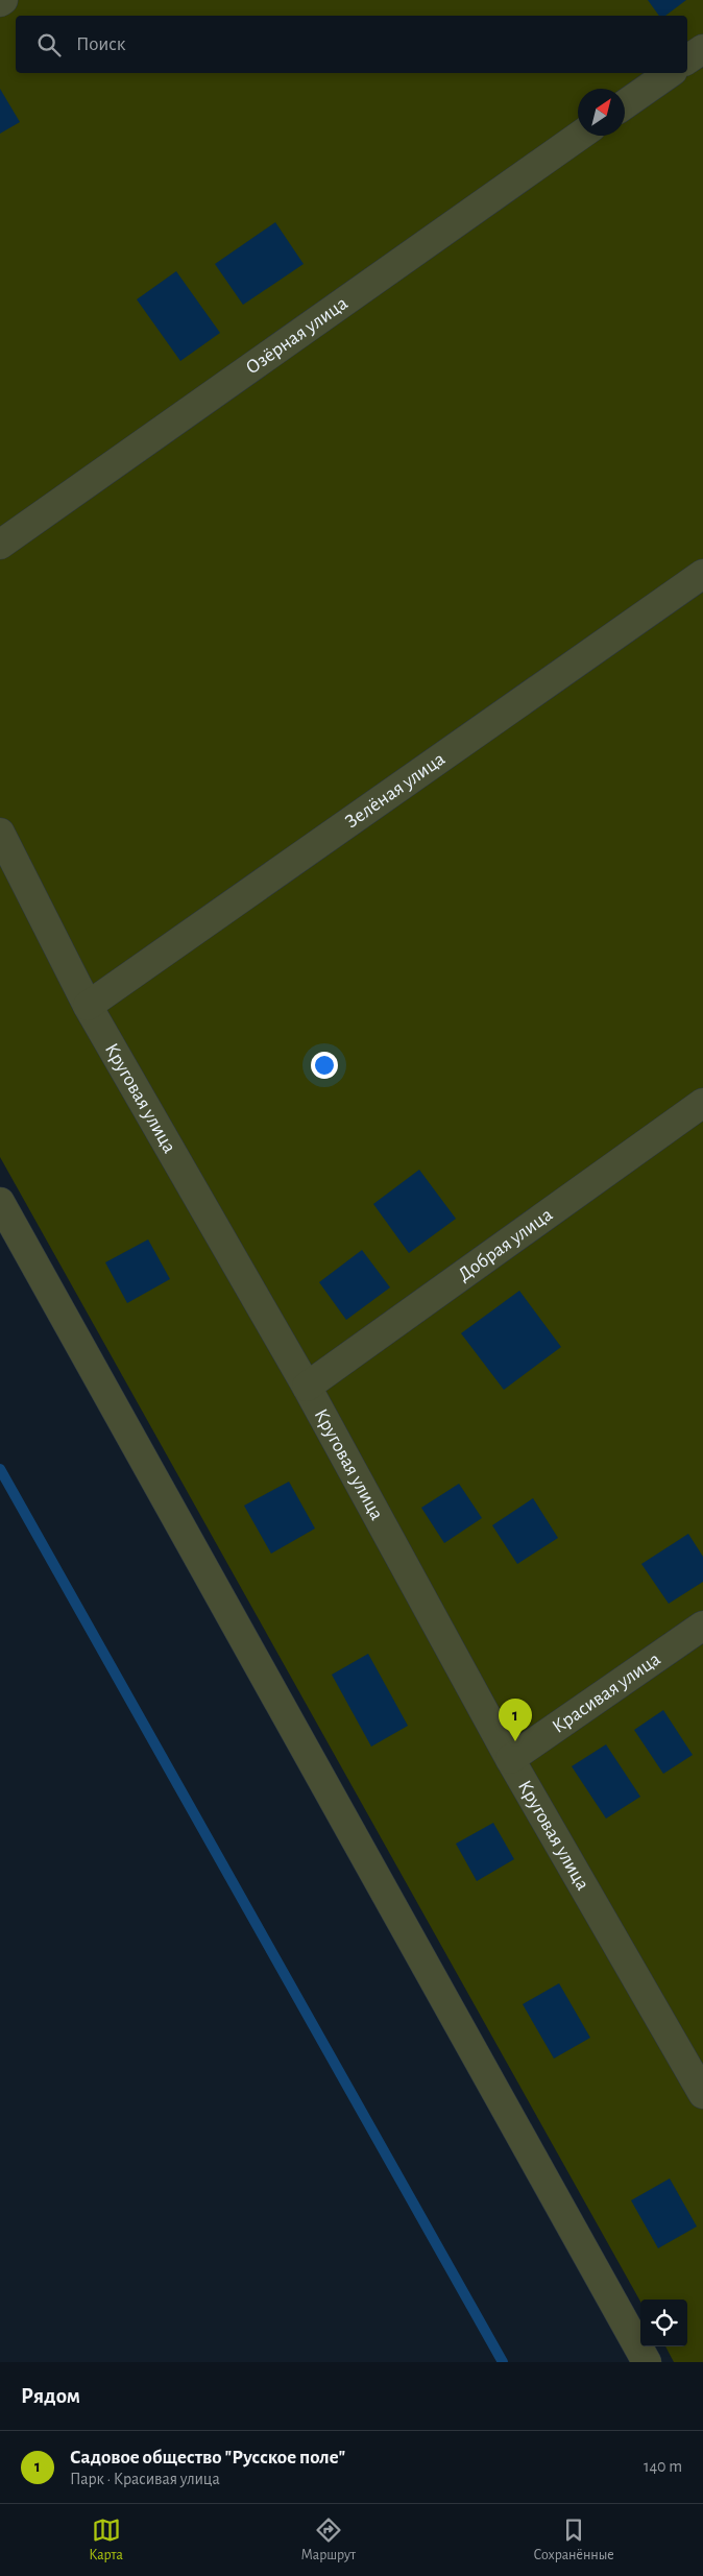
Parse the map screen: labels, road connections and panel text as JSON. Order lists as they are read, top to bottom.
{
  "streets": {
    "street": [
      "Озёрная улица",
      "Зелёная улица",
      "Круговая улица",
      "Добрая улица",
      "Красивая улица"
    ]
  },
  "crossings": [
    ["Зелёная улица", "Круговая улица"],
    ["Круговая улица", "Добрая улица"],
    ["Круговая улица", "Красивая улица"]
  ],
  "north": "top right",
  "page": {
    "search": "Поиск",
    "pins": "1",
    "heading": "Рядом",
    "list": [
      {
        "mark": "1",
        "name": "Садовое общество \"Русское поле\"",
        "note": "Парк · Красивая улица",
        "value": "140 m"
      }
    ],
    "nav": ["Карта", "Маршрут", "Сохранённые"]
  }
}
